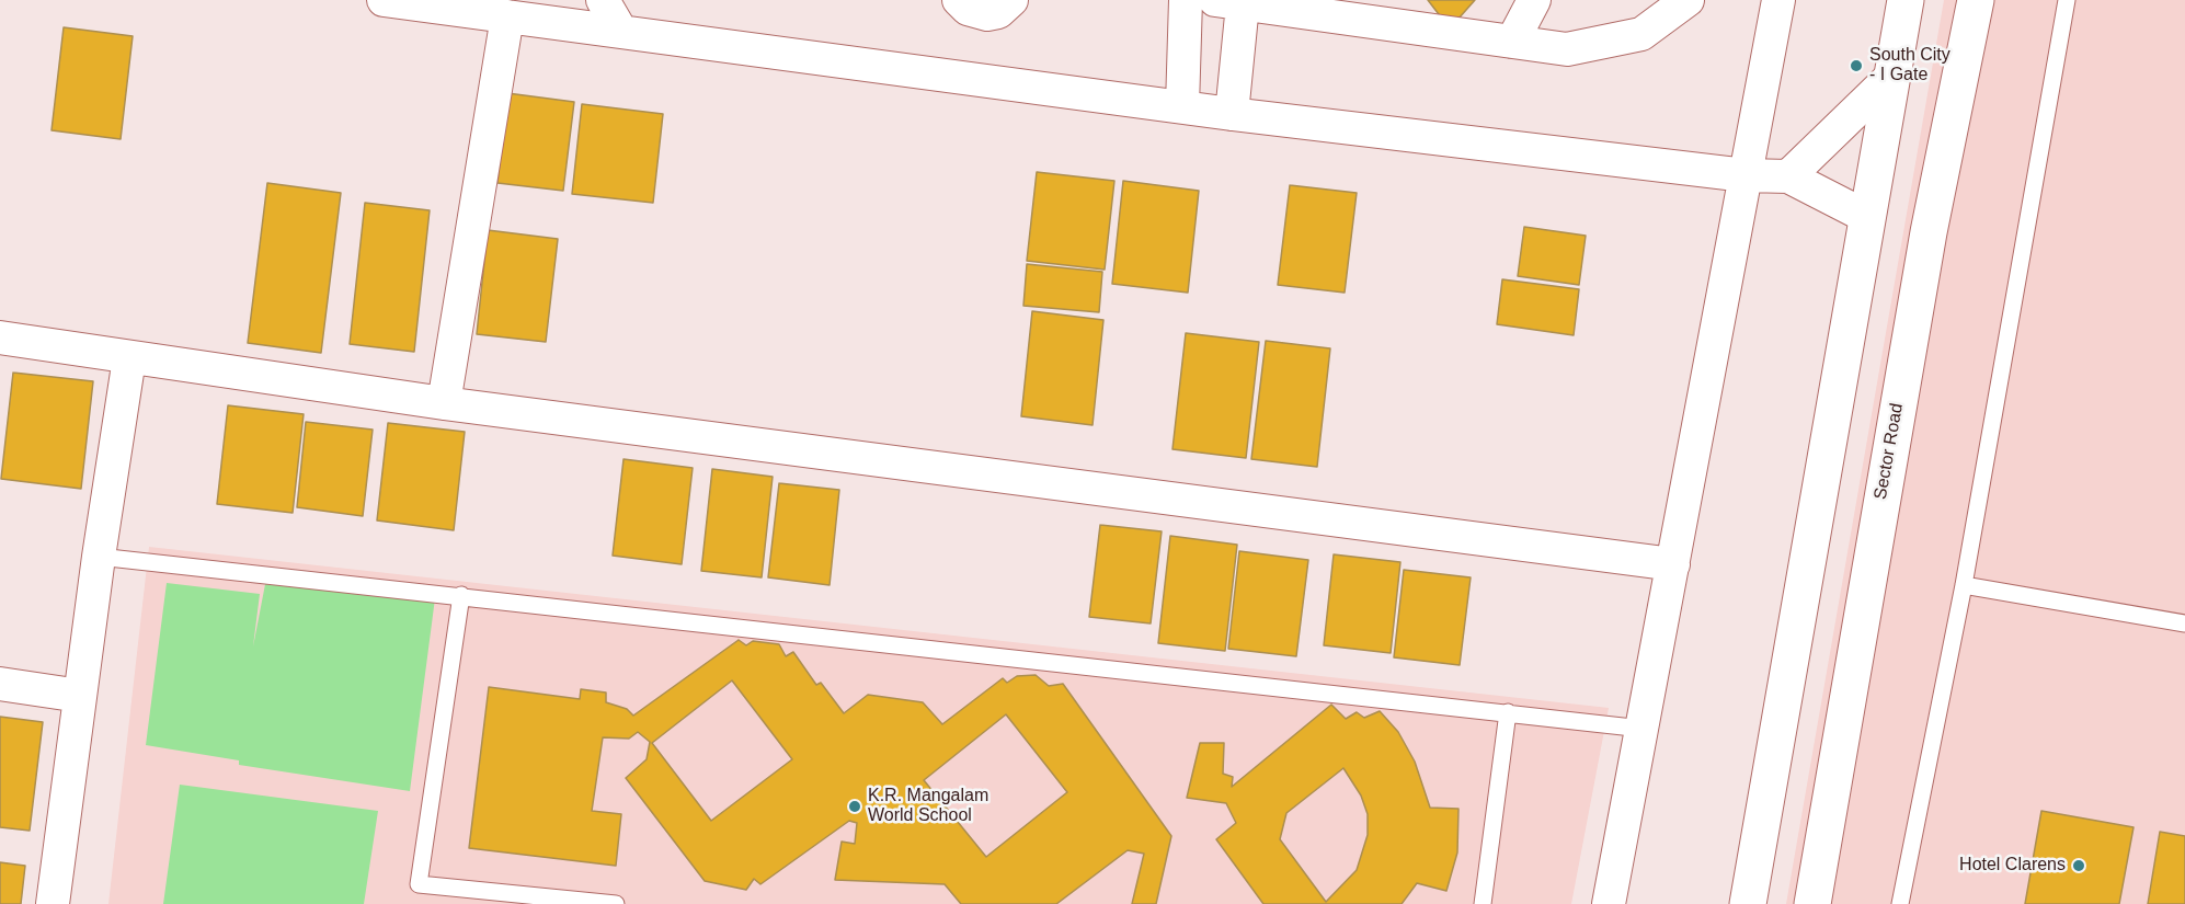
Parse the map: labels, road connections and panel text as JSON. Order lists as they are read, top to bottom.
{
  "streets": {
    "main road": ["Sector Road"]
  },
  "places": ["South City - I Gate", "K.R. Mangalam World School", "Hotel Clarens"]
}
